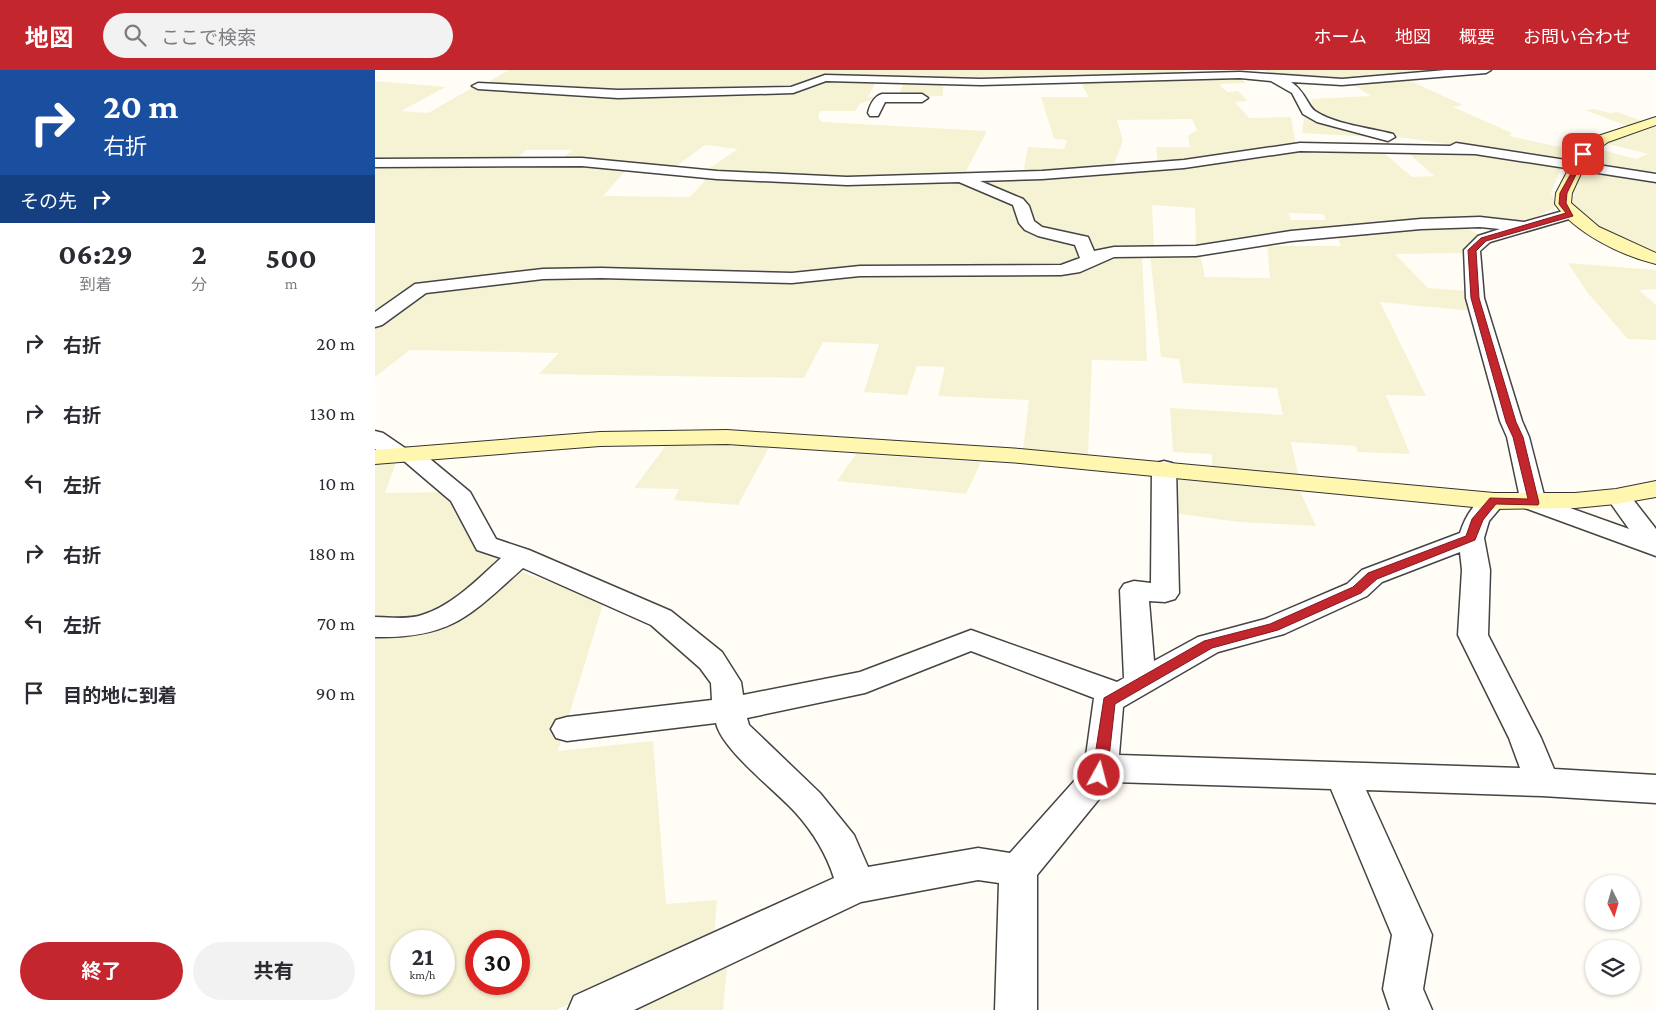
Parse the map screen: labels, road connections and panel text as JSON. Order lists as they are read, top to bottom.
{
  "north": "bottom",
  "page": {
    "header": "地図",
    "search": "ここで検索",
    "nav": [
      "ホーム",
      "地図",
      "概要",
      "お問い合わせ"
    ],
    "turn": ["20 m", "右折"],
    "then": "その先",
    "eta": [
      "06:29",
      "到着",
      "2",
      "分",
      "500",
      "m"
    ],
    "list": [
      {
        "name": "右折",
        "value": "20 m"
      },
      {
        "name": "右折",
        "value": "130 m"
      },
      {
        "name": "左折",
        "value": "10 m"
      },
      {
        "name": "右折",
        "value": "180 m"
      },
      {
        "name": "左折",
        "value": "70 m"
      },
      {
        "name": "目的地に到着",
        "value": "90 m"
      }
    ],
    "speed": "21 km/h",
    "limit": "30",
    "buttons": ["終了", "共有"]
  }
}
